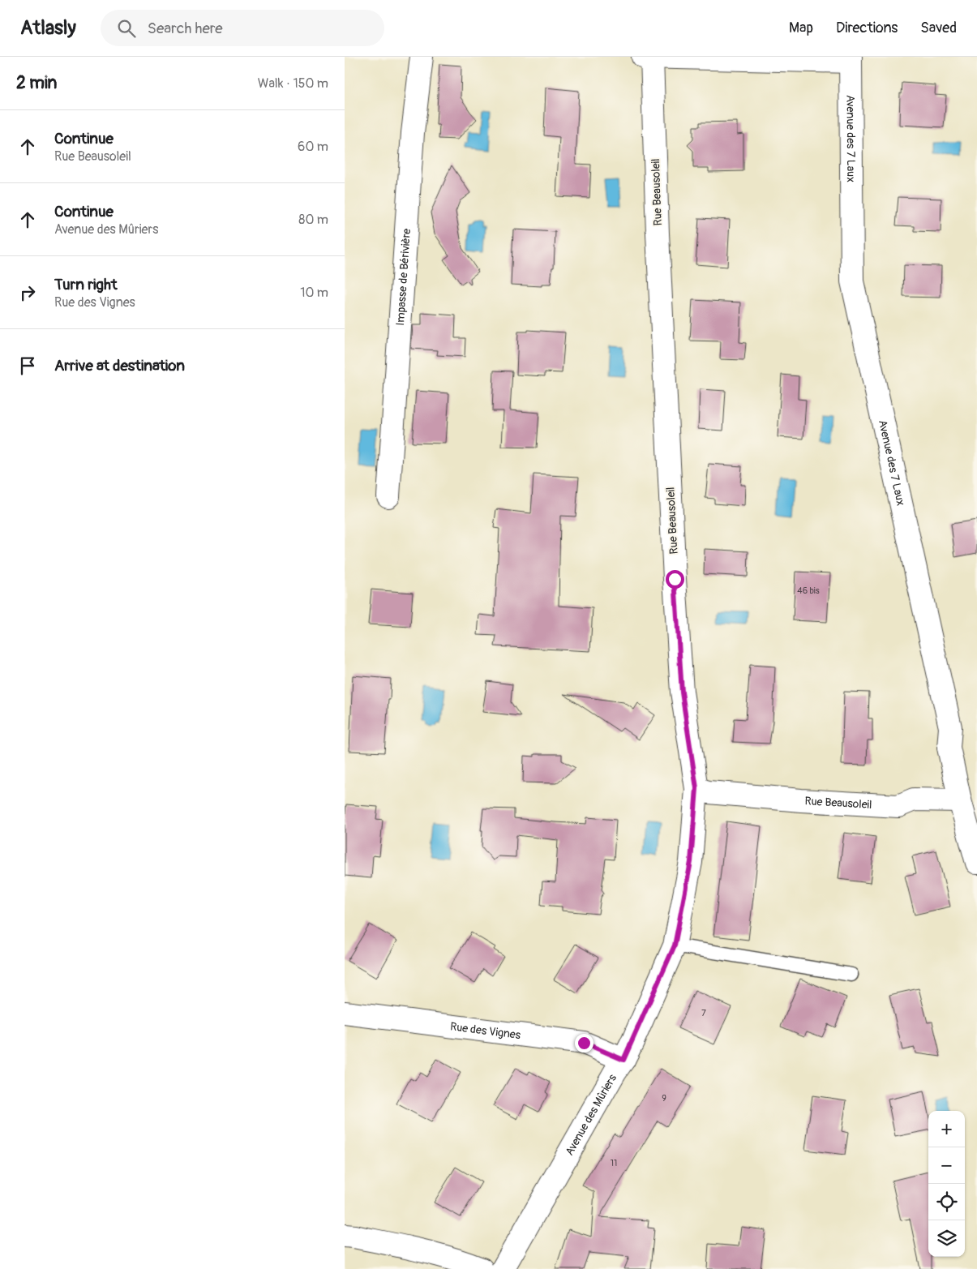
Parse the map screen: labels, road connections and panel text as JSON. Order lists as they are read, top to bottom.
{
  "streets": {
    "street": [
      "Avenue des 7 Laux",
      "Rue Beausoleil",
      "Impasse de Bérivière",
      "Rue des Vignes",
      "Avenue des Mûriers"
    ]
  },
  "crossings": [
    ["Avenue des 7 Laux", "Rue Beausoleil"],
    ["Rue Beausoleil", "Avenue des Mûriers"],
    ["Rue des Vignes", "Avenue des Mûriers"]
  ],
  "house_numbers": [
    "46 bis",
    "7",
    "9",
    "11"
  ],
  "page": {
    "header": "Atlasly",
    "search": "Search here",
    "nav": ["Map", "Directions", "Saved"],
    "heading": ["2 min", "Walk · 150 m"],
    "list": [
      ["Continue", "Rue Beausoleil", "60 m"],
      ["Continue", "Avenue des Mûriers", "80 m"],
      ["Turn right", "Rue des Vignes", "10 m"],
      "Arrive at destination"
    ],
    "map_buttons": ["+", "−"]
  }
}
